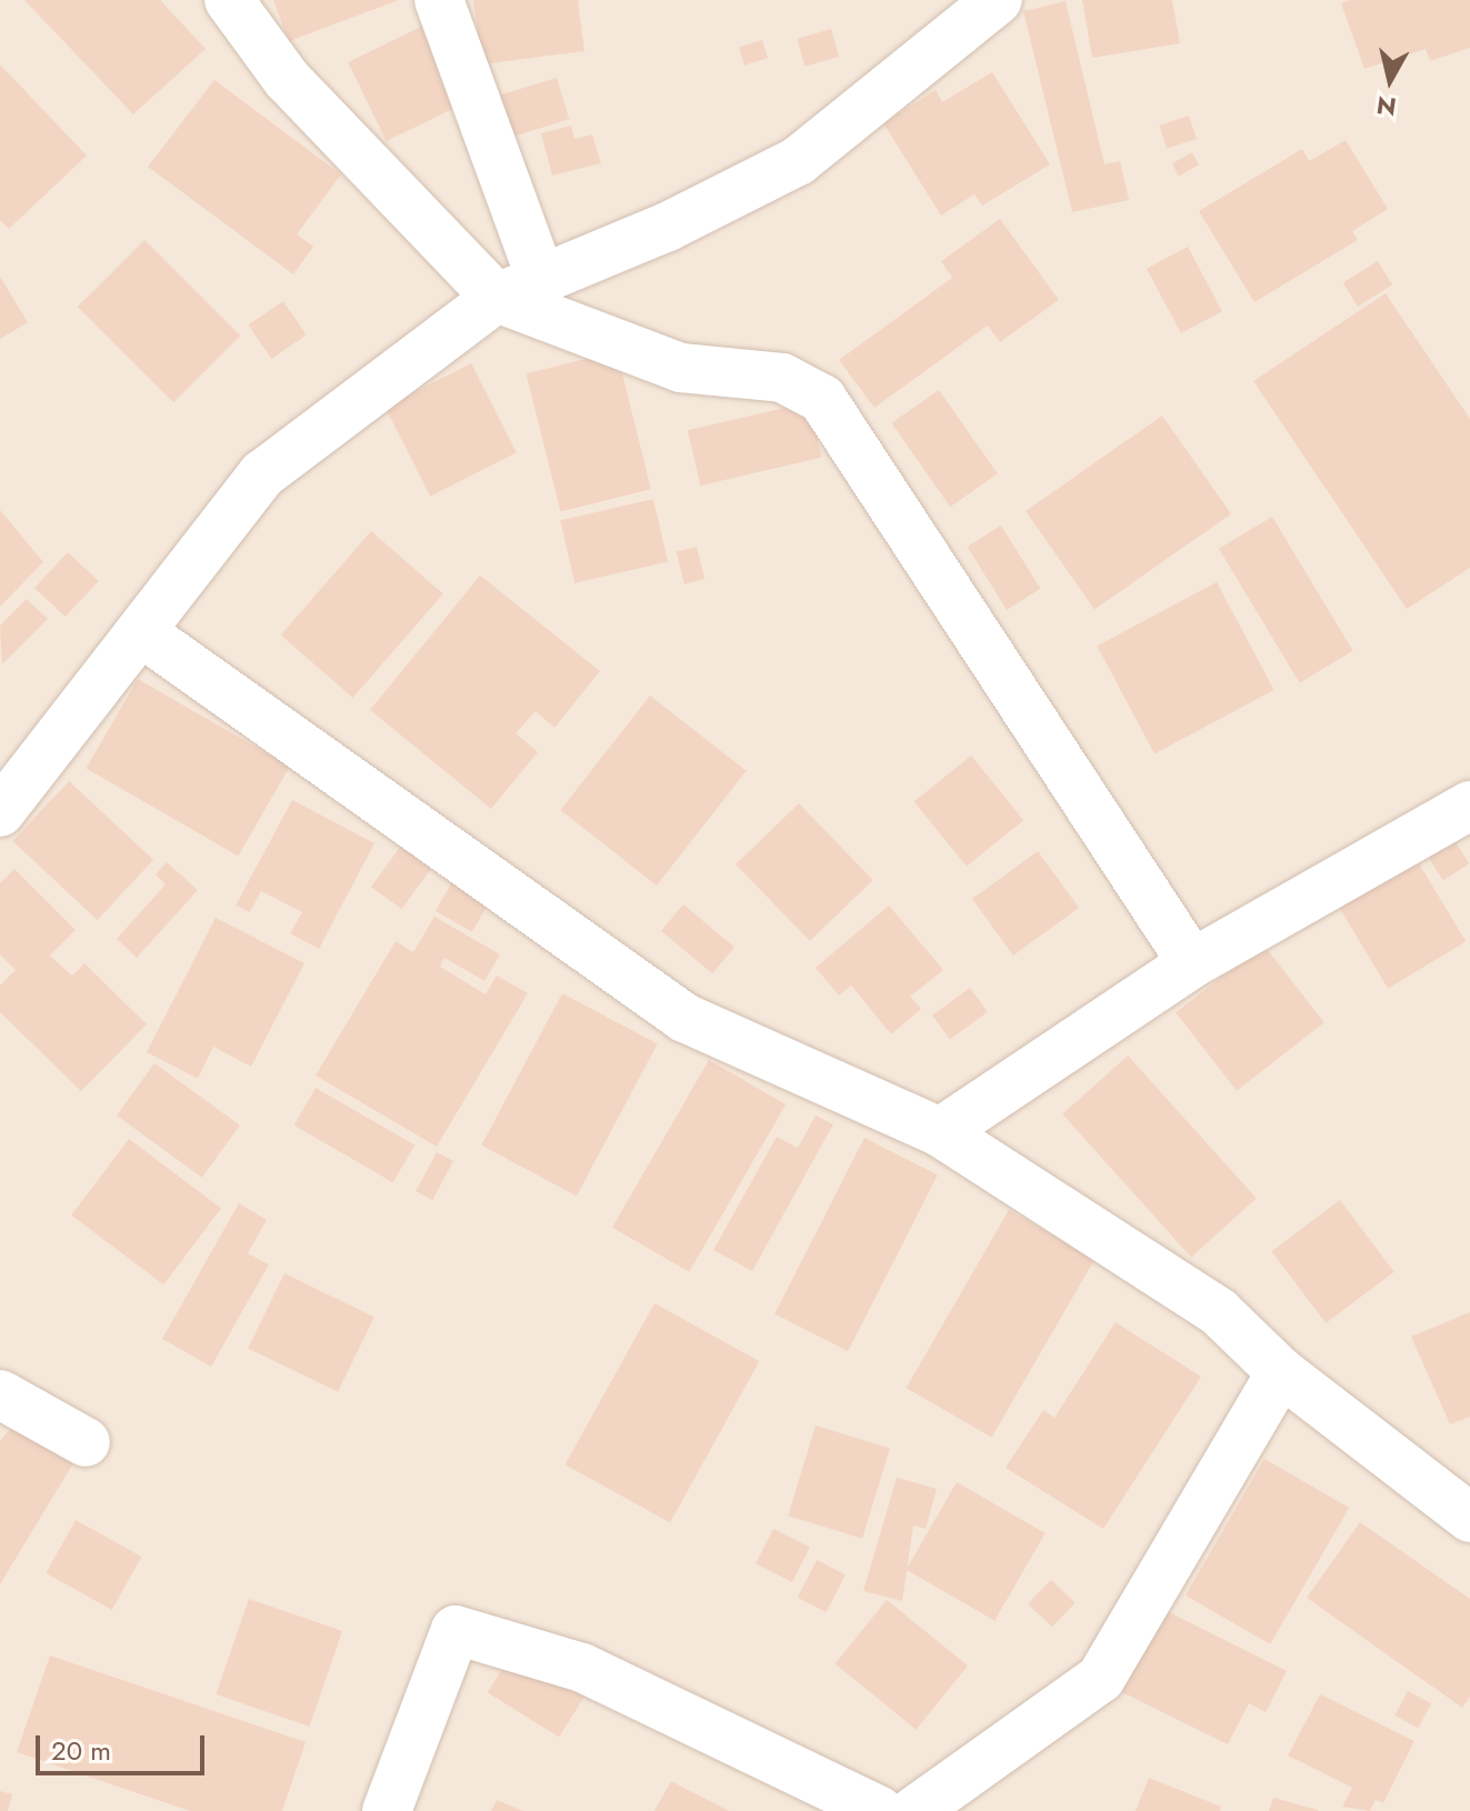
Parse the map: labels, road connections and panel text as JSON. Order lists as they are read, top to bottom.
{
  "scale_bar": "20 m",
  "north": "bottom"
}
